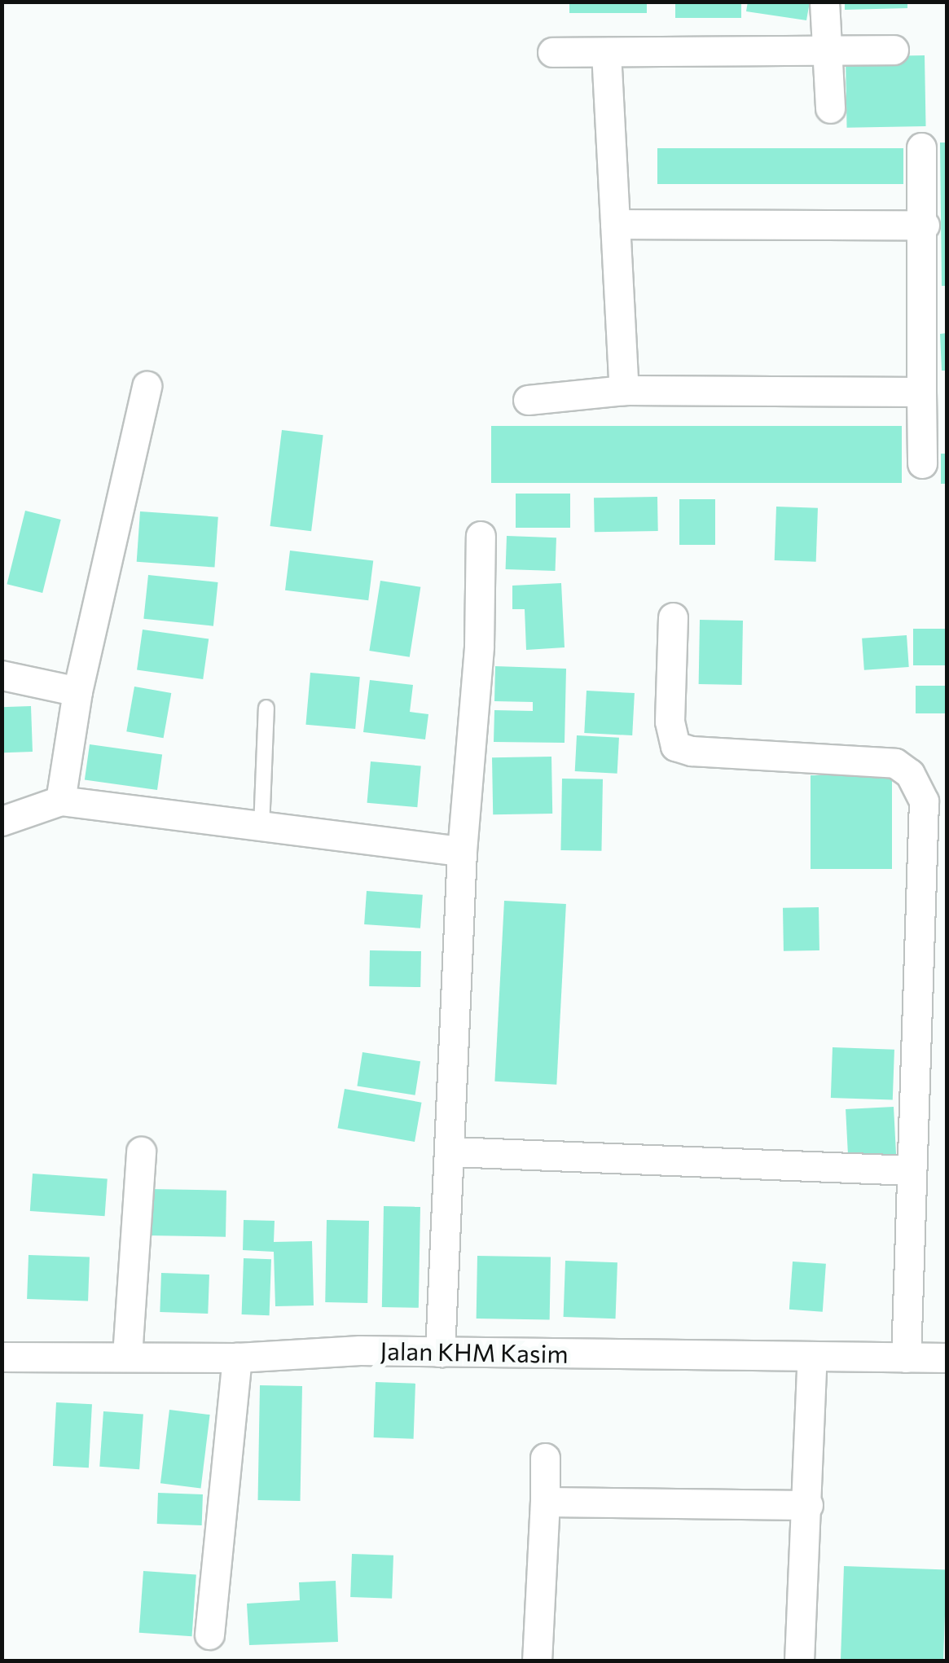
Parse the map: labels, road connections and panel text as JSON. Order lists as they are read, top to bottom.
{
  "streets": {
    "street": ["Jalan KHM Kasim"]
  }
}
